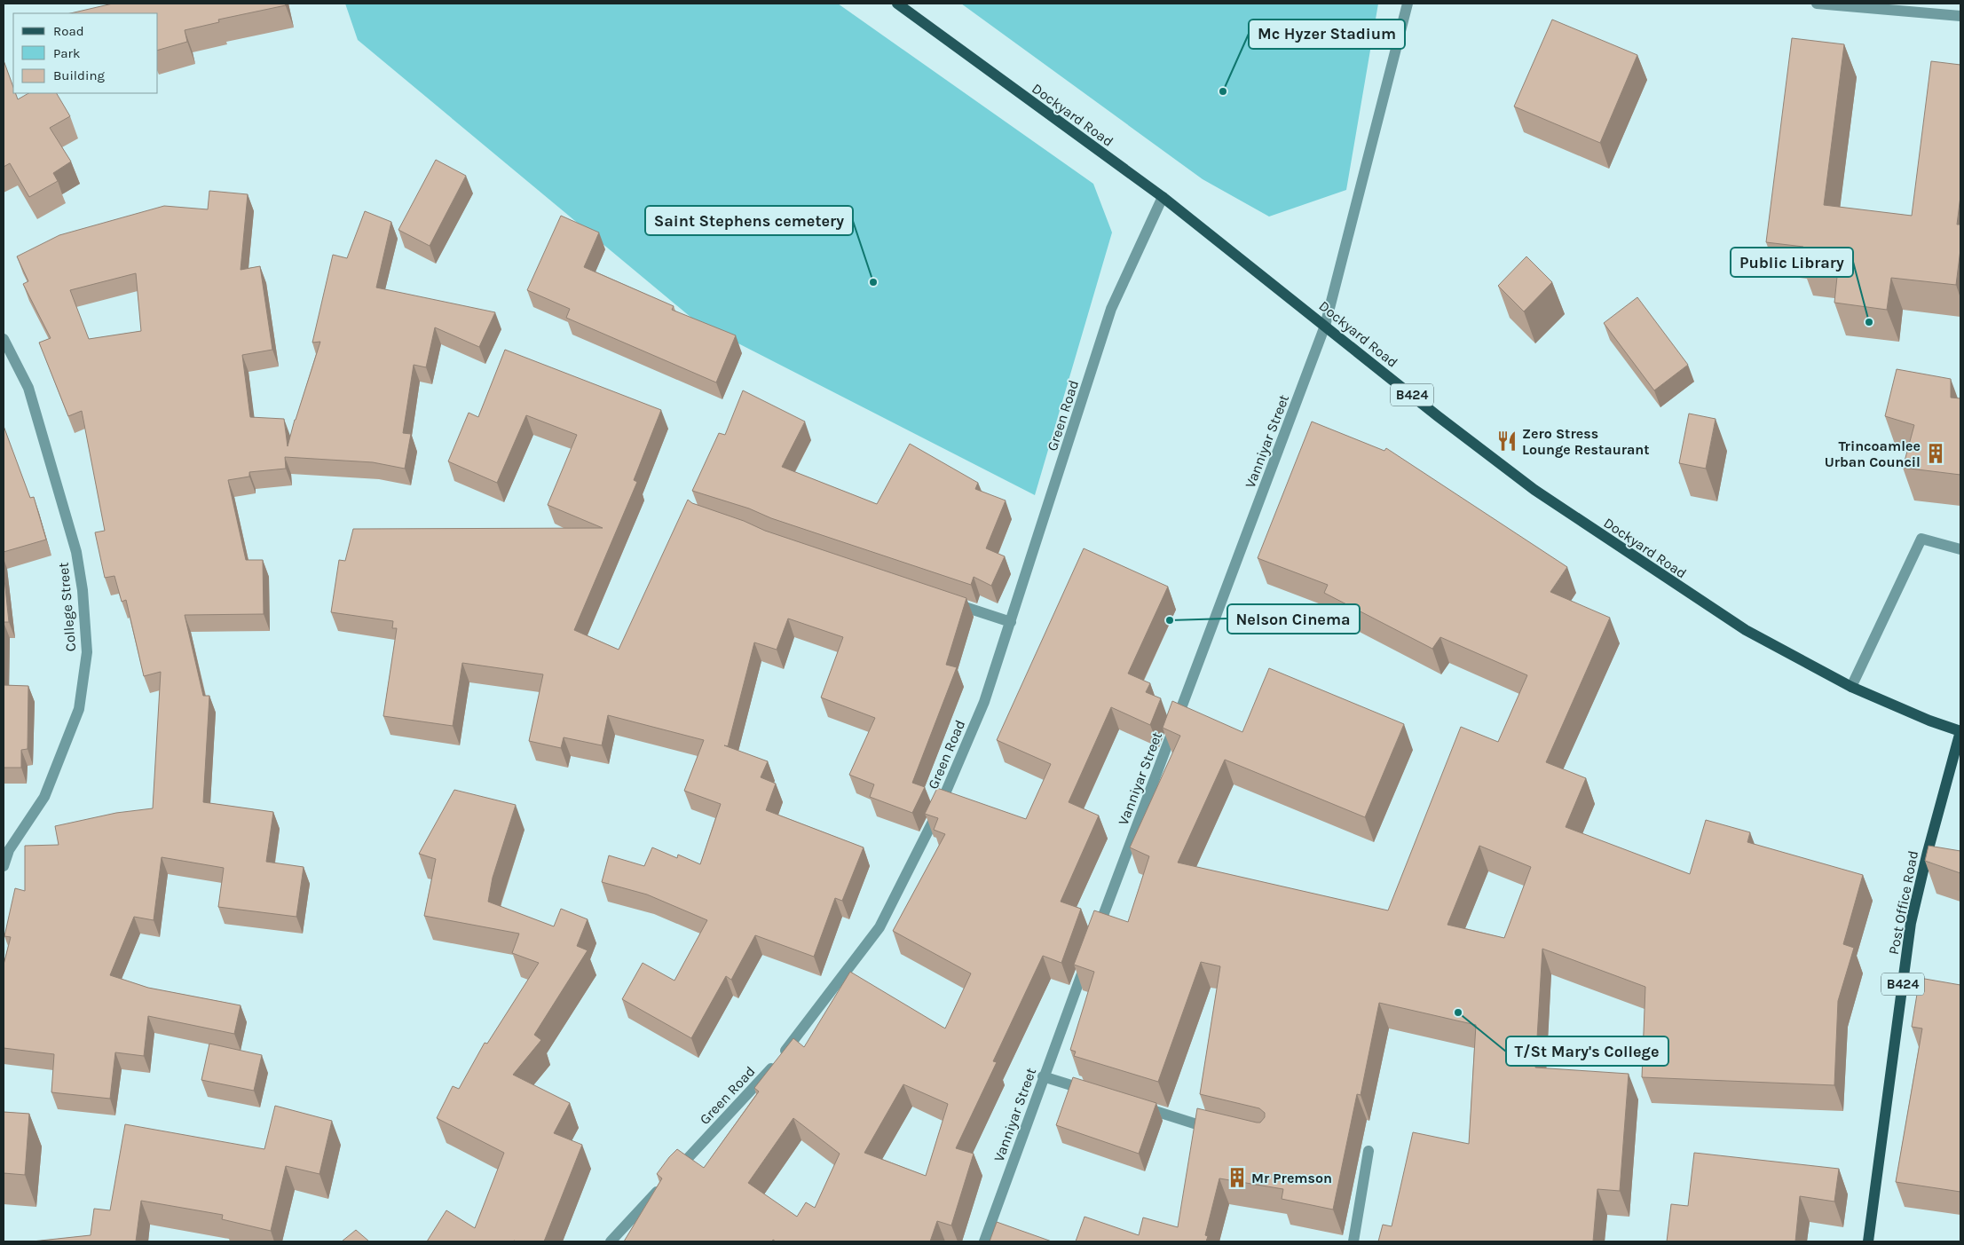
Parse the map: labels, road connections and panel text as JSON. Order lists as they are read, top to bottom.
{
  "streets": {
    "main road": ["Dockyard Road", "B424", "Post Office Road"],
    "street": ["Green Road", "Vanniyar Street", "College Street"]
  },
  "crossings": [
    ["Dockyard Road", "Green Road"],
    ["Dockyard Road", "Vanniyar Street"],
    ["Dockyard Road", "Post Office Road"]
  ],
  "places": {
    "other": [
      "Mc Hyzer Stadium",
      "Saint Stephens cemetery",
      "Public Library",
      "Nelson Cinema",
      "T/St Mary's College"
    ],
    "restaurant": ["Zero Stress Lounge Restaurant"],
    "building": ["Trincoamlee Urban Council", "Mr Premson"]
  },
  "legend": ["Road", "Park", "Building"]
}
